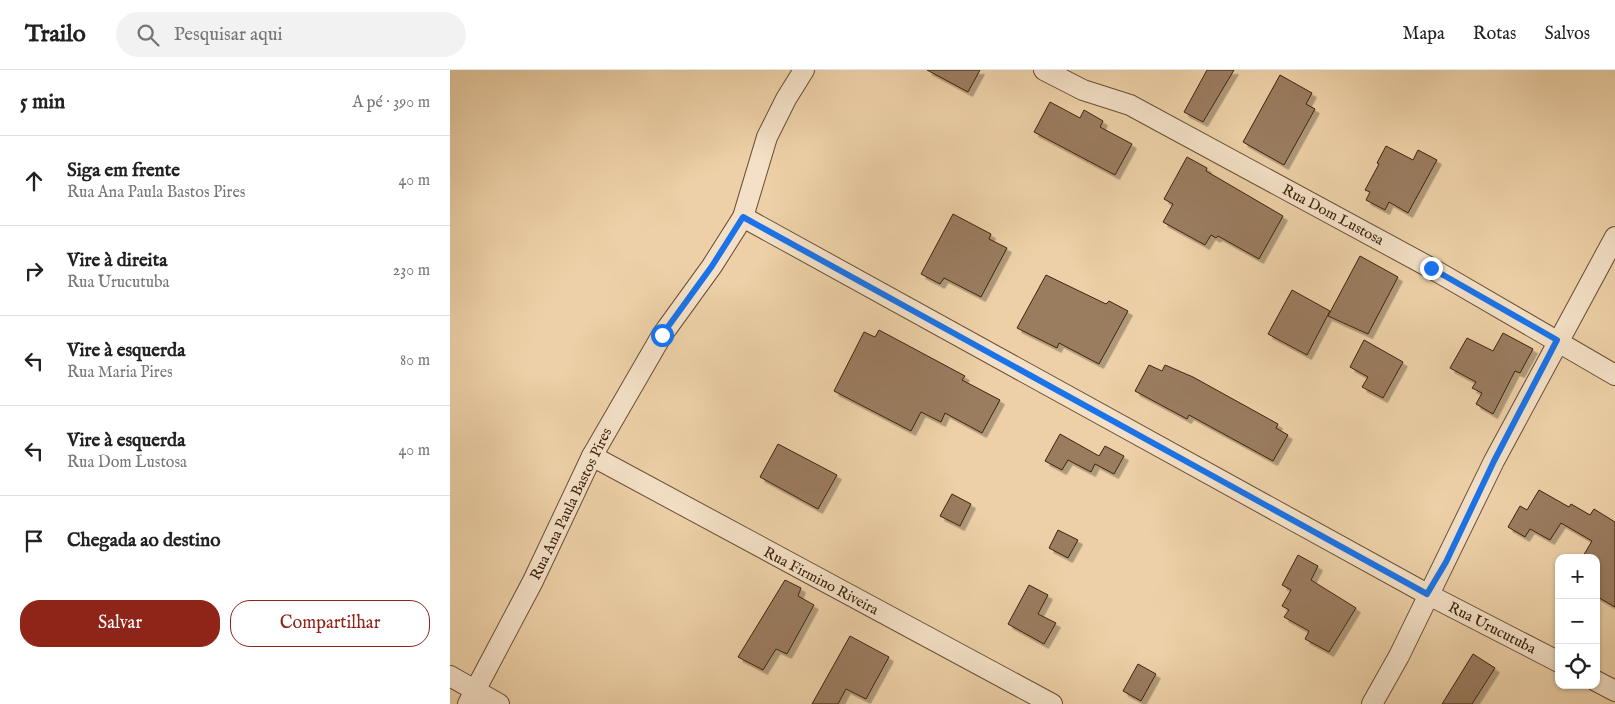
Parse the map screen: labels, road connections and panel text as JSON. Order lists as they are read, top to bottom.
{
  "streets": {
    "street": [
      "Rua Dom Lustosa",
      "Rua Ana Paula Bastos Pires",
      "Rua Firmino Riveira",
      "Rua Urucutuba"
    ]
  },
  "crossings": [
    ["Rua Ana Paula Bastos Pires", "Rua Firmino Riveira"],
    ["Rua Ana Paula Bastos Pires", "Rua Urucutuba"]
  ],
  "page": {
    "header": "Trailo",
    "search": "Pesquisar aqui",
    "nav": ["Mapa", "Rotas", "Salvos"],
    "heading": ["5 min", "A pé · 390 m"],
    "list": [
      ["Siga em frente", "Rua Ana Paula Bastos Pires", "40 m"],
      ["Vire à direita", "Rua Urucutuba", "230 m"],
      ["Vire à esquerda", "Rua Maria Pires", "80 m"],
      ["Vire à esquerda", "Rua Dom Lustosa", "40 m"],
      "Chegada ao destino"
    ],
    "map_buttons": ["+", "−"],
    "buttons": ["Salvar", "Compartilhar"]
  }
}
